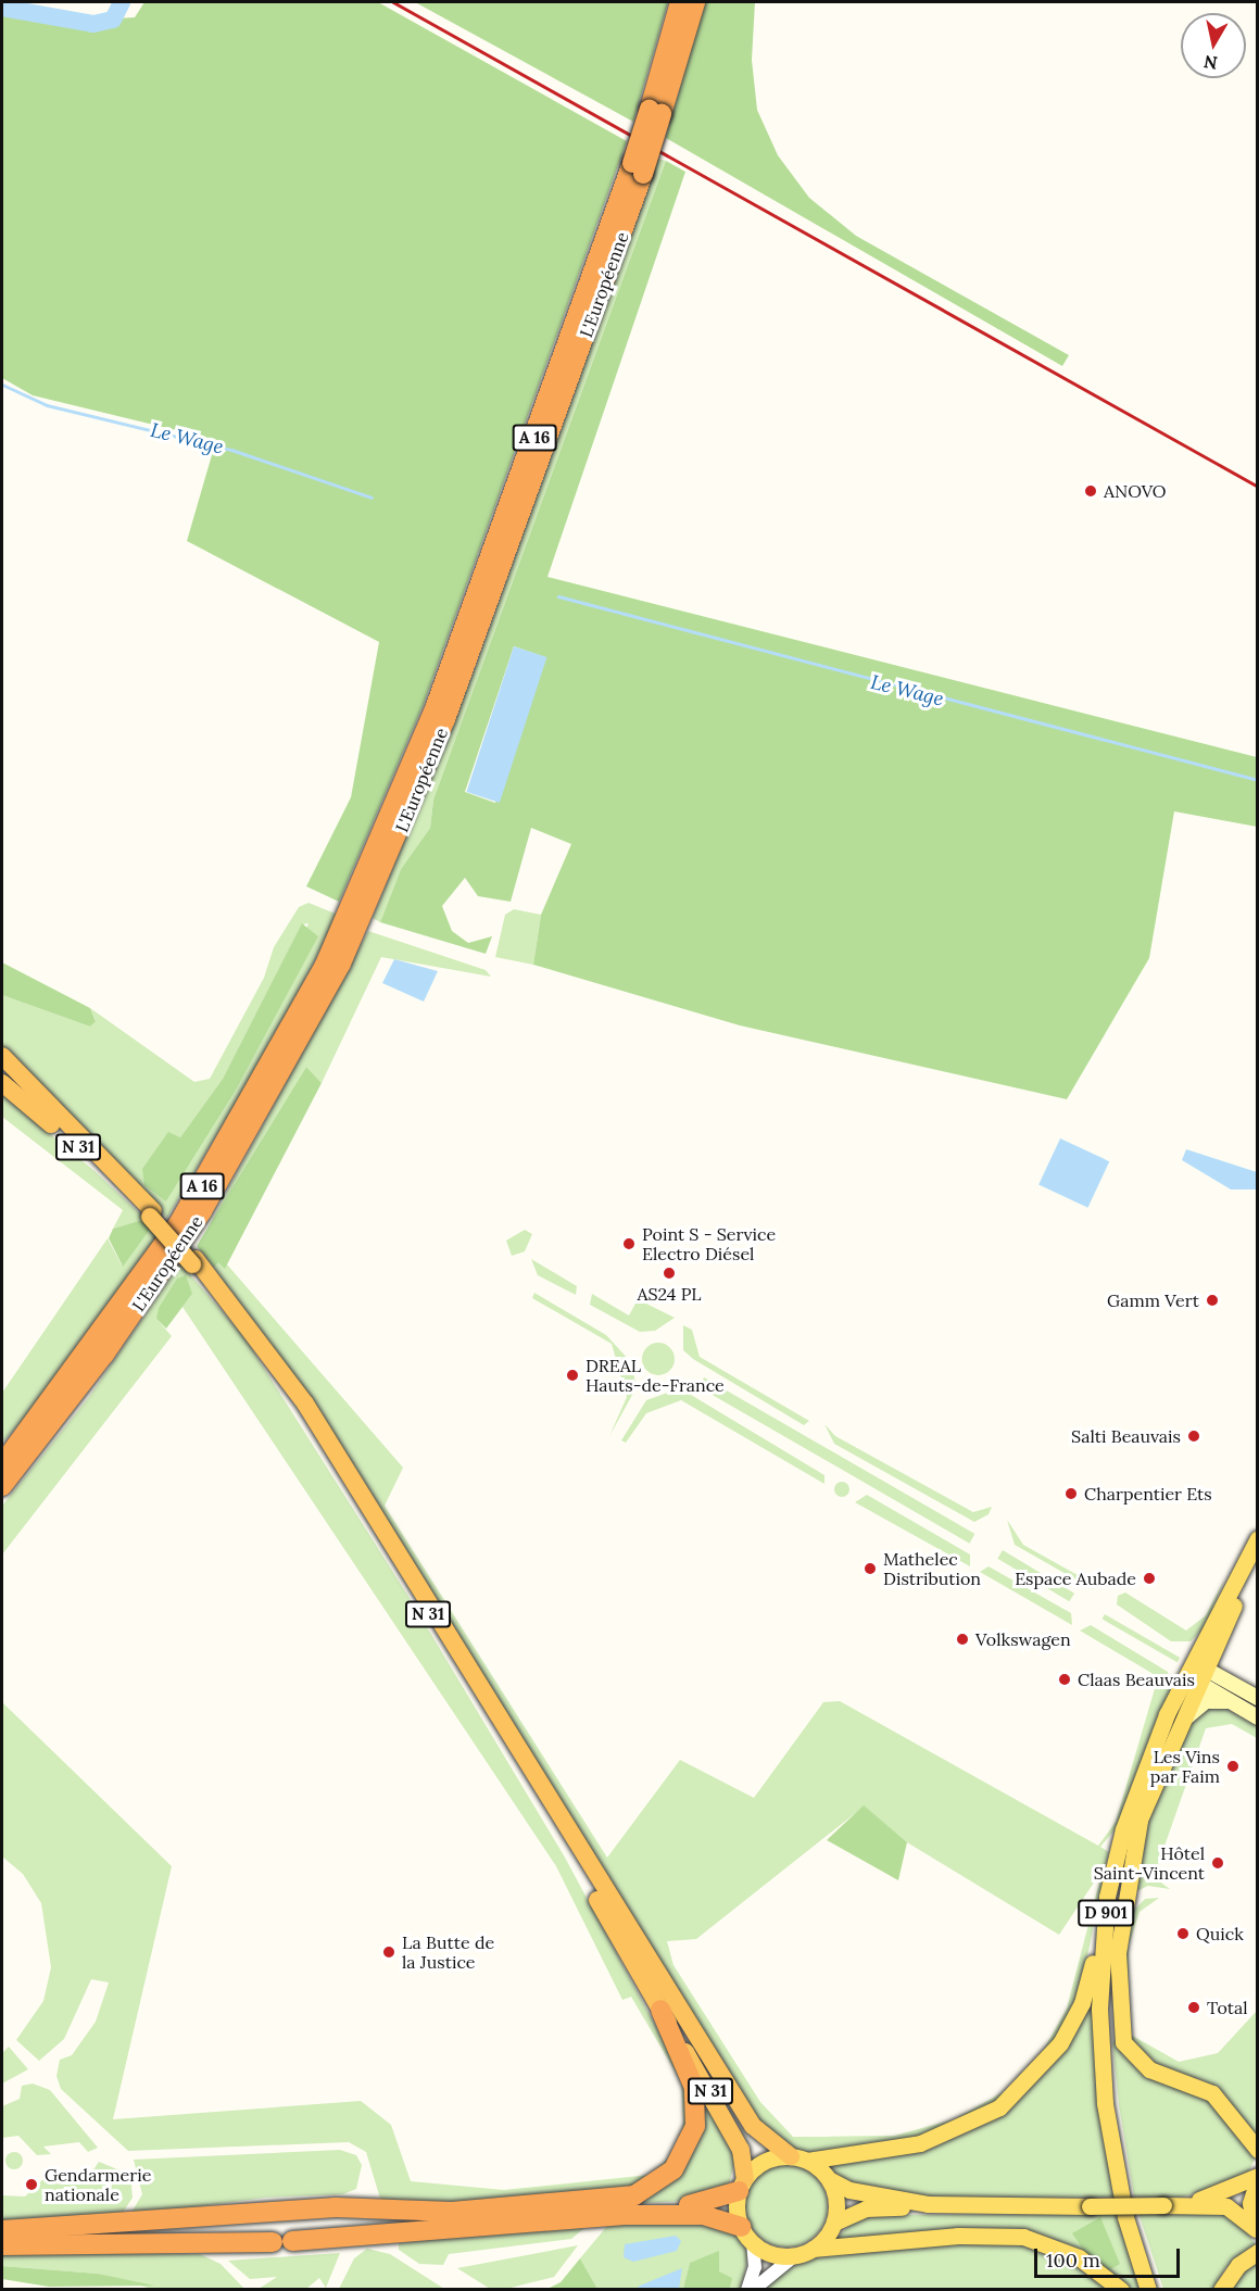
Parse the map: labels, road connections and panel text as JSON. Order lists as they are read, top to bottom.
{
  "streets": {
    "highway": ["L'Européenne", "A 16", "N 31"],
    "main road": ["D 901"]
  },
  "water": ["Le Wage"],
  "places": [
    "ANOVO",
    "Point S - Service Electro Diésel",
    "AS24 PL",
    "Gamm Vert",
    "DREAL Hauts-de-France",
    "Salti Beauvais",
    "Charpentier Ets",
    "Mathelec Distribution",
    "Espace Aubade",
    "Volkswagen",
    "Claas Beauvais",
    "Les Vins par Faim",
    "Hôtel Saint-Vincent",
    "Quick",
    "La Butte de la Justice",
    "Total",
    "Gendarmerie nationale"
  ],
  "scale_bar": "100 m",
  "north": "bottom"
}
